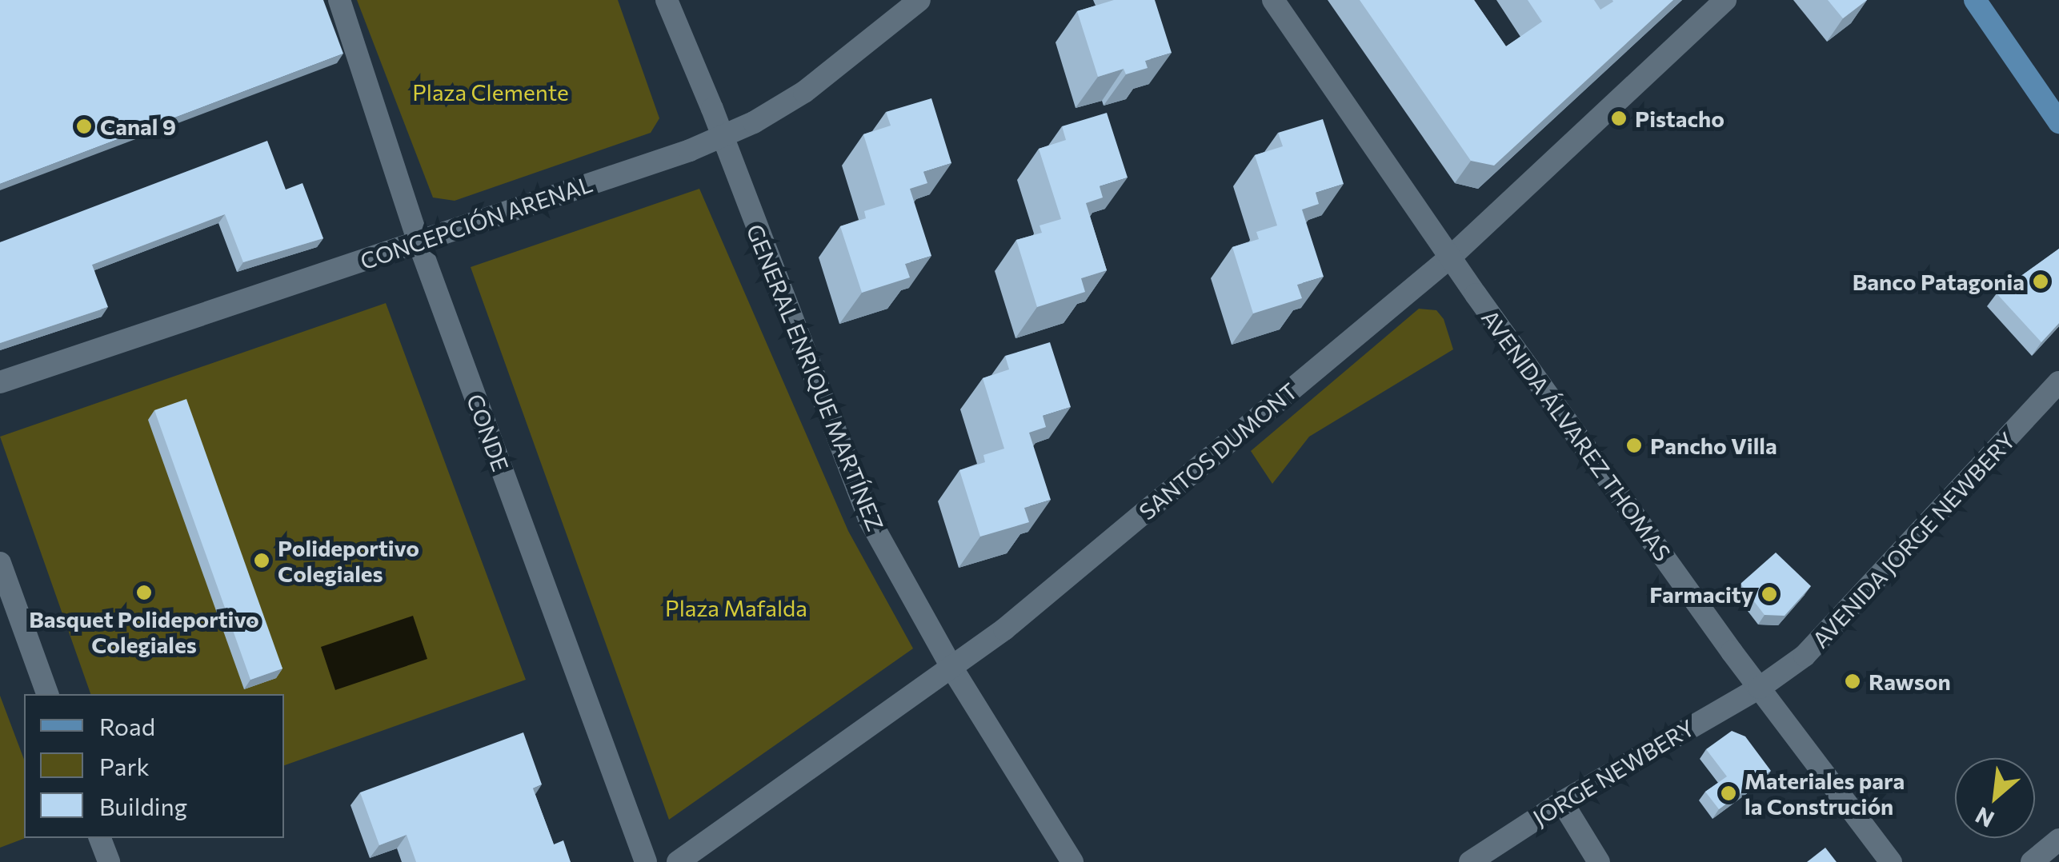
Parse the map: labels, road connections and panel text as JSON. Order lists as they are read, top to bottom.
{
  "streets": {
    "street": [
      "CONCEPCIÓN ARENAL",
      "GENERAL ENRIQUE MARTÍNEZ",
      "CONDE",
      "AVENIDA ÁLVAREZ THOMAS",
      "SANTOS DUMONT",
      "AVENIDA JORGE NEWBERY",
      "JORGE NEWBERY"
    ]
  },
  "crossings": [
    ["CONCEPCIÓN ARENAL", "GENERAL ENRIQUE MARTÍNEZ"],
    ["CONCEPCIÓN ARENAL", "CONDE"],
    ["GENERAL ENRIQUE MARTÍNEZ", "SANTOS DUMONT"],
    ["AVENIDA ÁLVAREZ THOMAS", "SANTOS DUMONT"],
    ["AVENIDA ÁLVAREZ THOMAS", "AVENIDA JORGE NEWBERY"],
    ["AVENIDA ÁLVAREZ THOMAS", "JORGE NEWBERY"],
    ["AVENIDA JORGE NEWBERY", "JORGE NEWBERY"]
  ],
  "parks": ["Plaza Clemente", "Plaza Mafalda"],
  "places": [
    "Pistacho",
    "Canal 9",
    "Banco Patagonia",
    "Pancho Villa",
    "Polideportivo Colegiales",
    "Basquet Polideportivo Colegiales",
    "Farmacity",
    "Rawson",
    "Materiales para la Construción"
  ],
  "legend": ["Road", "Park", "Building"],
  "north": "bottom left"
}
